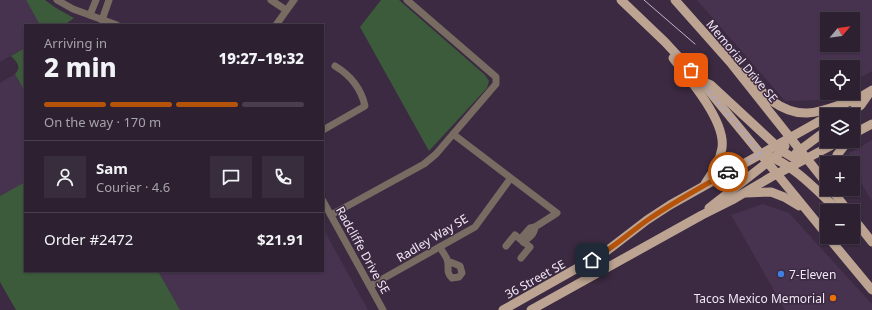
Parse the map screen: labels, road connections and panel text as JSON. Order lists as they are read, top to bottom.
{
  "streets": {
    "main road": ["Memorial Drive SE", "36 Street SE"],
    "street": ["Radley Way SE", "Radcliffe Drive SE"]
  },
  "crossings": [
    ["Radley Way SE", "Radcliffe Drive SE"]
  ],
  "places": ["7-Eleven", "Tacos Mexico Memorial"],
  "north": "top right",
  "page": {
    "map_buttons": ["+", "−"],
    "heading": ["2 min", "Arriving in", "19:27–19:32"],
    "panel": [
      "Sam",
      "Courier · 4.6",
      "Order #2472",
      "$21.91"
    ],
    "bar": "On the way · 170 m"
  }
}
